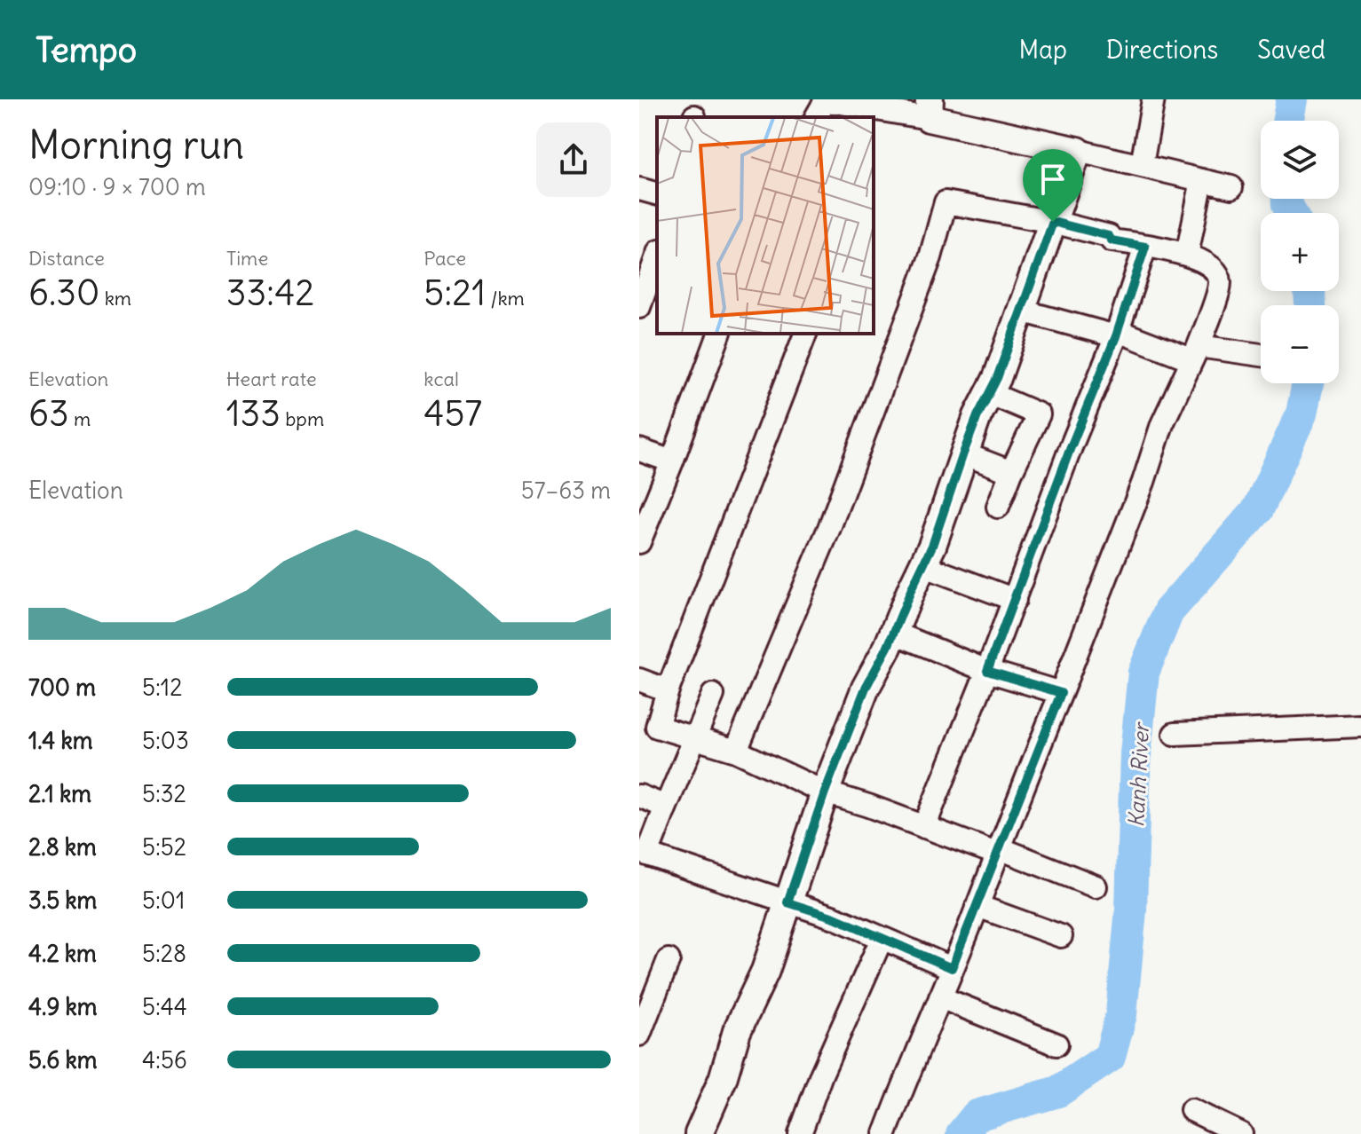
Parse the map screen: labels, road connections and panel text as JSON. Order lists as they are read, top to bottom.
{
  "water": ["Kanh River"],
  "page": {
    "header": "Tempo",
    "nav": ["Map", "Directions", "Saved"],
    "heading": ["Morning run", "09:10 · 9 × 700 m"],
    "map_buttons": ["+", "−"],
    "stats": [
      ["Distance", "6.30 km"],
      ["Time", "33:42"],
      ["Pace", "5:21 /km"],
      ["Elevation", "63 m"],
      ["Heart rate", "133 bpm"],
      ["kcal", "457"]
    ],
    "chart": ["Elevation", "57–63 m"],
    "list": [
      {
        "name": "700 m",
        "note": "5:12"
      },
      {
        "name": "1.4 km",
        "note": "5:03"
      },
      {
        "name": "2.1 km",
        "note": "5:32"
      },
      {
        "name": "2.8 km",
        "note": "5:52"
      },
      {
        "name": "3.5 km",
        "note": "5:01"
      },
      {
        "name": "4.2 km",
        "note": "5:28"
      },
      {
        "name": "4.9 km",
        "note": "5:44"
      },
      {
        "name": "5.6 km",
        "note": "4:56"
      }
    ]
  }
}
